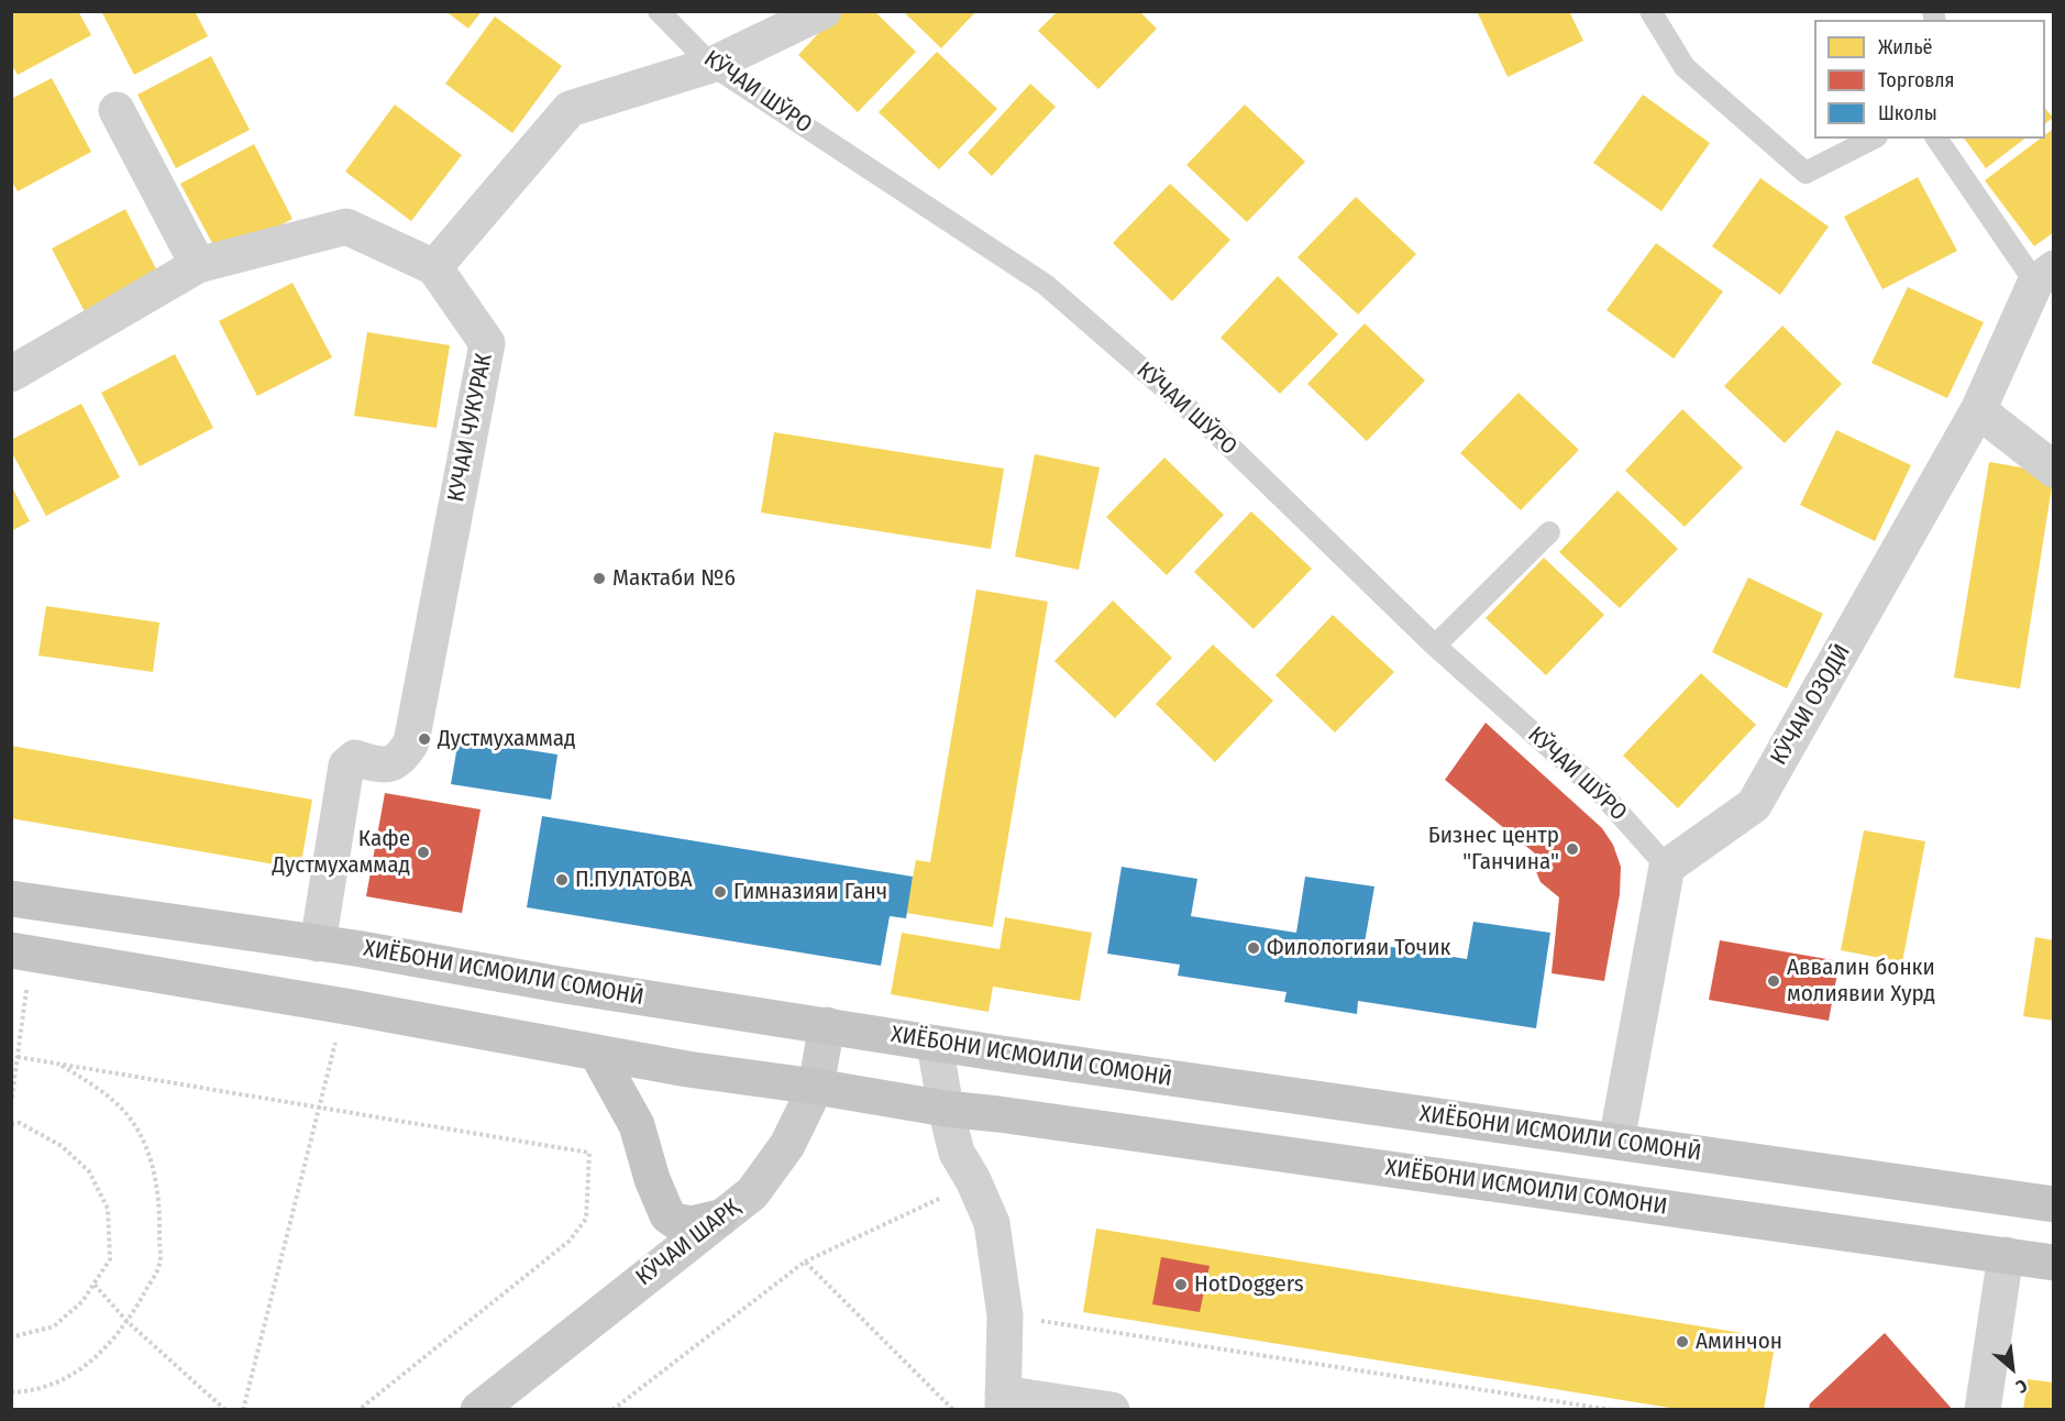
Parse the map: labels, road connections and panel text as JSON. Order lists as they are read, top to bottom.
{
  "streets": {
    "main road": ["ХИЁБОНИ ИСМОИЛИ СОМОНӢ", "ХИЁБОНИ ИСМОИЛИ СОМОНИ", "КӮЧАИ ШАРҚ"],
    "street": ["КУЧАИ ЧУКУРАК", "КӮЧАИ ОЗОДӢ"],
    "lane": ["КЎЧАИ ШЎРО"]
  },
  "crossings": [
    ["КЎЧАИ ШЎРО", "КӮЧАИ ОЗОДӢ"],
    ["КУЧАИ ЧУКУРАК", "ХИЁБОНИ ИСМОИЛИ СОМОНӢ"],
    ["ХИЁБОНИ ИСМОИЛИ СОМОНӢ", "КӮЧАИ ШАРҚ"]
  ],
  "places": [
    "Мактаби №6",
    "Дустмухаммад",
    "Бизнес центр \"Ганчина\"",
    "Кафе Дустмухаммад",
    "П.ПУЛАТОВА",
    "Гимназияи Ганч",
    "Филологияи Точик",
    "Аввалин бонки молиявии Хурд",
    "HotDoggers",
    "Аминчон"
  ],
  "legend": ["Жильё", "Торговля", "Школы"],
  "north": "bottom right"
}
